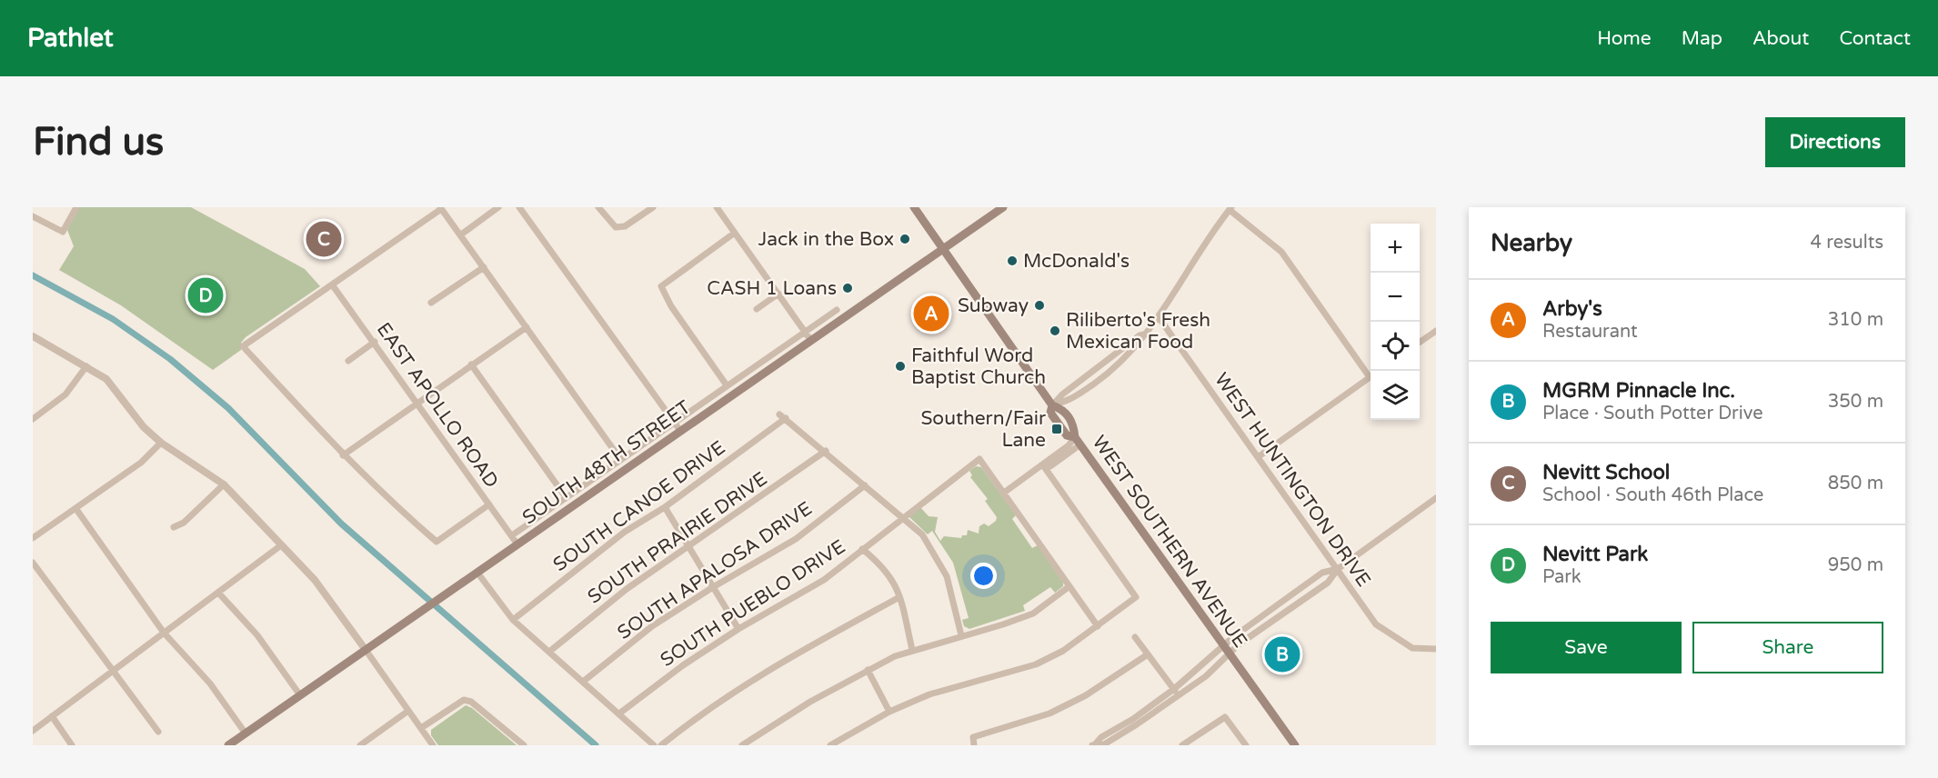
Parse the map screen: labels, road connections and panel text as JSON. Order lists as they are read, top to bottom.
{
  "streets": {
    "main road": ["SOUTH 48TH STREET", "WEST SOUTHERN AVENUE"],
    "street": [
      "EAST APOLLO ROAD",
      "WEST HUNTINGTON DRIVE",
      "SOUTH CANOE DRIVE",
      "SOUTH PRAIRIE DRIVE",
      "SOUTH APALOSA DRIVE",
      "SOUTH PUEBLO DRIVE"
    ]
  },
  "crossings": [
    ["EAST APOLLO ROAD", "SOUTH 48TH STREET"],
    ["SOUTH 48TH STREET", "WEST SOUTHERN AVENUE"],
    ["SOUTH CANOE DRIVE", "SOUTH PRAIRIE DRIVE"]
  ],
  "places": {
    "other": [
      "Jack in the Box",
      "McDonald's",
      "CASH 1 Loans",
      "Subway",
      "Riliberto's Fresh Mexican Food",
      "Faithful Word Baptist Church"
    ],
    "transit": ["Southern/Fair Lane"]
  },
  "page": {
    "header": "Pathlet",
    "nav": [
      "Home",
      "Map",
      "About",
      "Contact"
    ],
    "buttons": [
      "Directions",
      ["Save", "Share"]
    ],
    "title": "Find us",
    "heading": ["Nearby", "4 results"],
    "pins": [
      "C",
      "D",
      "A",
      "B"
    ],
    "map_buttons": ["+", "−"],
    "list": [
      {
        "mark": "A",
        "name": "Arby's",
        "note": "Restaurant",
        "value": "310 m"
      },
      {
        "mark": "B",
        "name": "MGRM Pinnacle Inc.",
        "note": "Place · South Potter Drive",
        "value": "350 m"
      },
      {
        "mark": "C",
        "name": "Nevitt School",
        "note": "School · South 46th Place",
        "value": "850 m"
      },
      {
        "mark": "D",
        "name": "Nevitt Park",
        "note": "Park",
        "value": "950 m"
      }
    ]
  }
}
